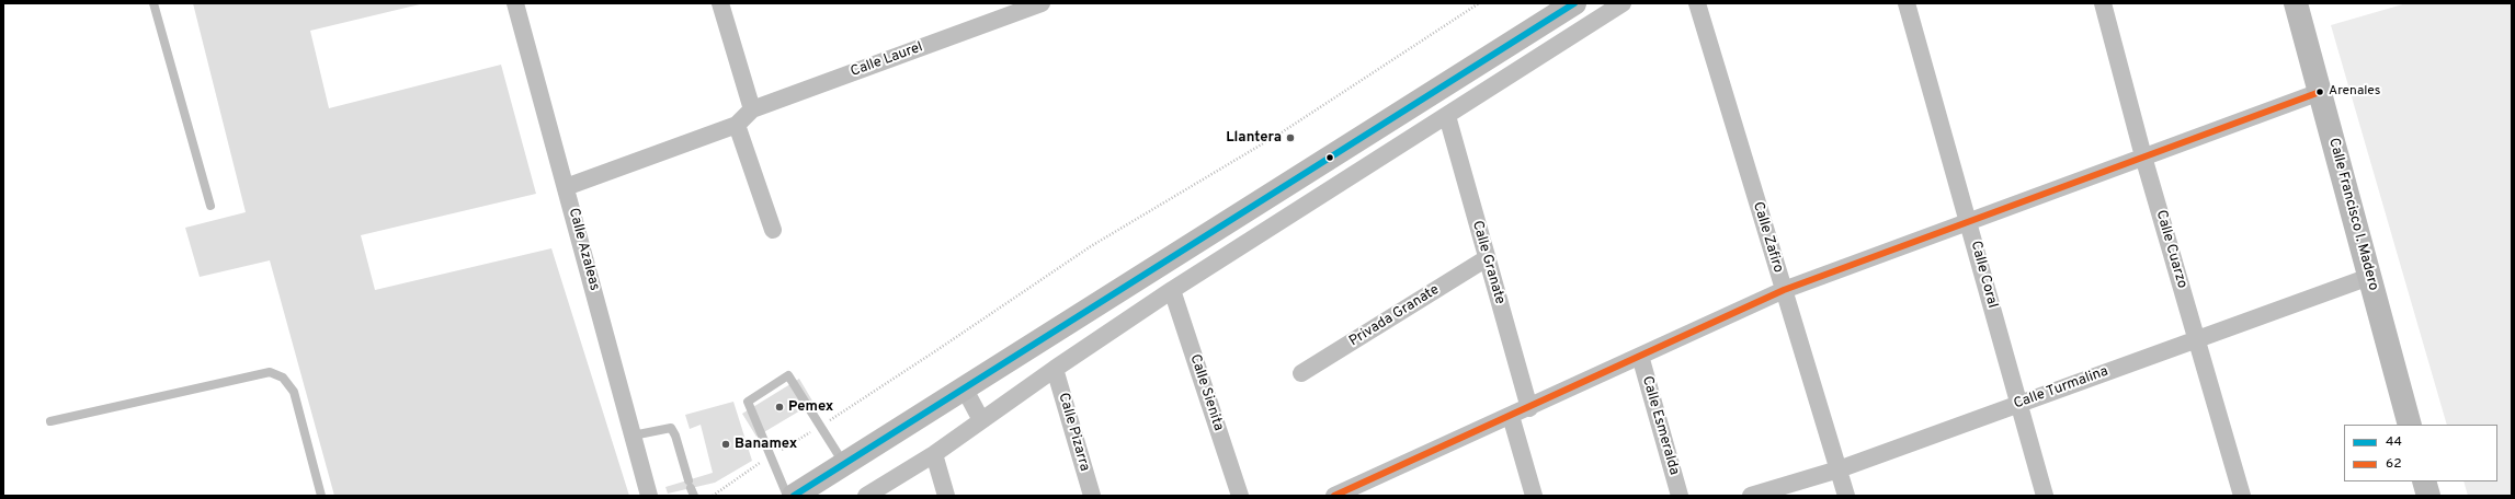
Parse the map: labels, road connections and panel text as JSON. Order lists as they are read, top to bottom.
{
  "streets": {
    "main road": ["Calle Francisco I. Madero"],
    "street": [
      "Calle Laurel",
      "Calle Zafiro",
      "Calle Azaleas",
      "Calle Cuarzo",
      "Calle Granate",
      "Calle Coral",
      "Privada Granate",
      "Calle Turmalina",
      "Calle Sienita",
      "Calle Esmeralda",
      "Calle Pizarra"
    ]
  },
  "crossings": [
    ["Calle Laurel", "Calle Azaleas"],
    ["Calle Francisco I. Madero", "Calle Turmalina"],
    ["Calle Zafiro", "Calle Turmalina"],
    ["Calle Cuarzo", "Calle Turmalina"],
    ["Calle Granate", "Privada Granate"],
    ["Calle Coral", "Calle Turmalina"]
  ],
  "places": [
    "Arenales",
    "Llantera",
    "Pemex",
    "Banamex"
  ],
  "lines": ["transit line 44", "transit line 62"],
  "legend": ["44", "62"]
}
